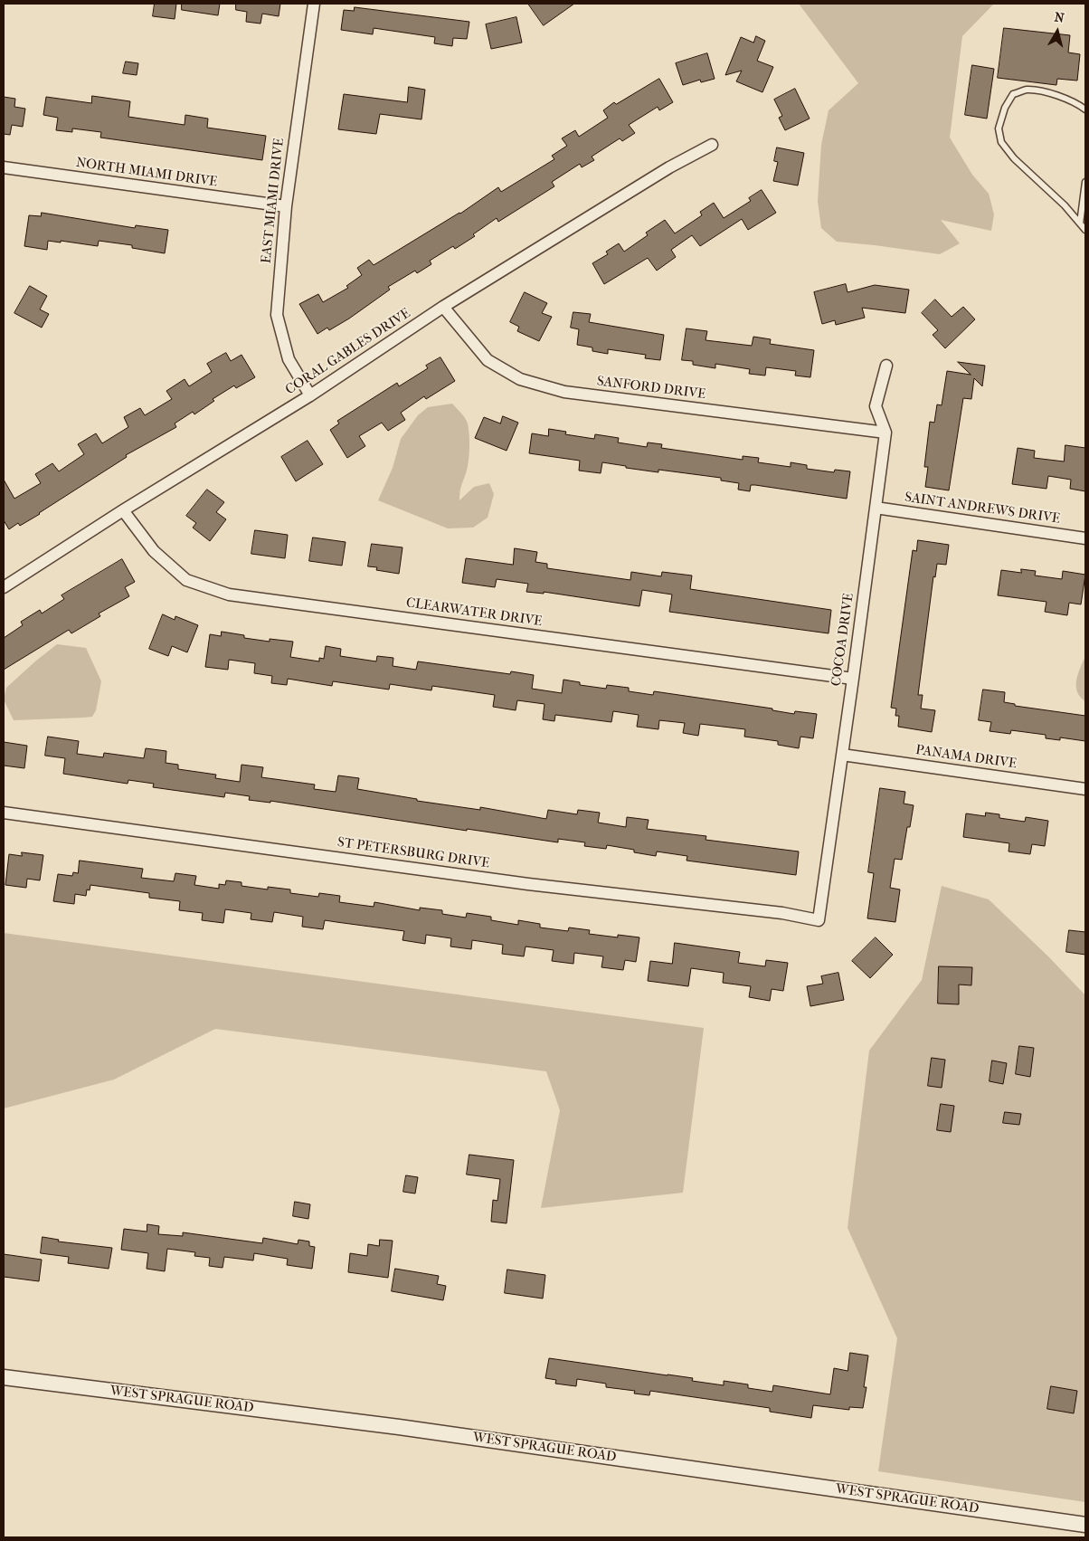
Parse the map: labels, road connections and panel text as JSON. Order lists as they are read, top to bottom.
{
  "streets": {
    "street": [
      "NORTH MIAMI DRIVE",
      "EAST MIAMI DRIVE",
      "CORAL GABLES DRIVE",
      "SANFORD DRIVE",
      "SAINT ANDREWS DRIVE",
      "CLEARWATER DRIVE",
      "COCOA DRIVE",
      "PANAMA DRIVE",
      "ST PETERSBURG DRIVE",
      "WEST SPRAGUE ROAD"
    ]
  },
  "crossings": [
    ["NORTH MIAMI DRIVE", "EAST MIAMI DRIVE"],
    ["EAST MIAMI DRIVE", "CORAL GABLES DRIVE"],
    ["CORAL GABLES DRIVE", "SANFORD DRIVE"],
    ["CORAL GABLES DRIVE", "CLEARWATER DRIVE"],
    ["SANFORD DRIVE", "COCOA DRIVE"],
    ["SAINT ANDREWS DRIVE", "COCOA DRIVE"],
    ["CLEARWATER DRIVE", "COCOA DRIVE"],
    ["COCOA DRIVE", "PANAMA DRIVE"],
    ["COCOA DRIVE", "ST PETERSBURG DRIVE"]
  ],
  "north": "top"
}
